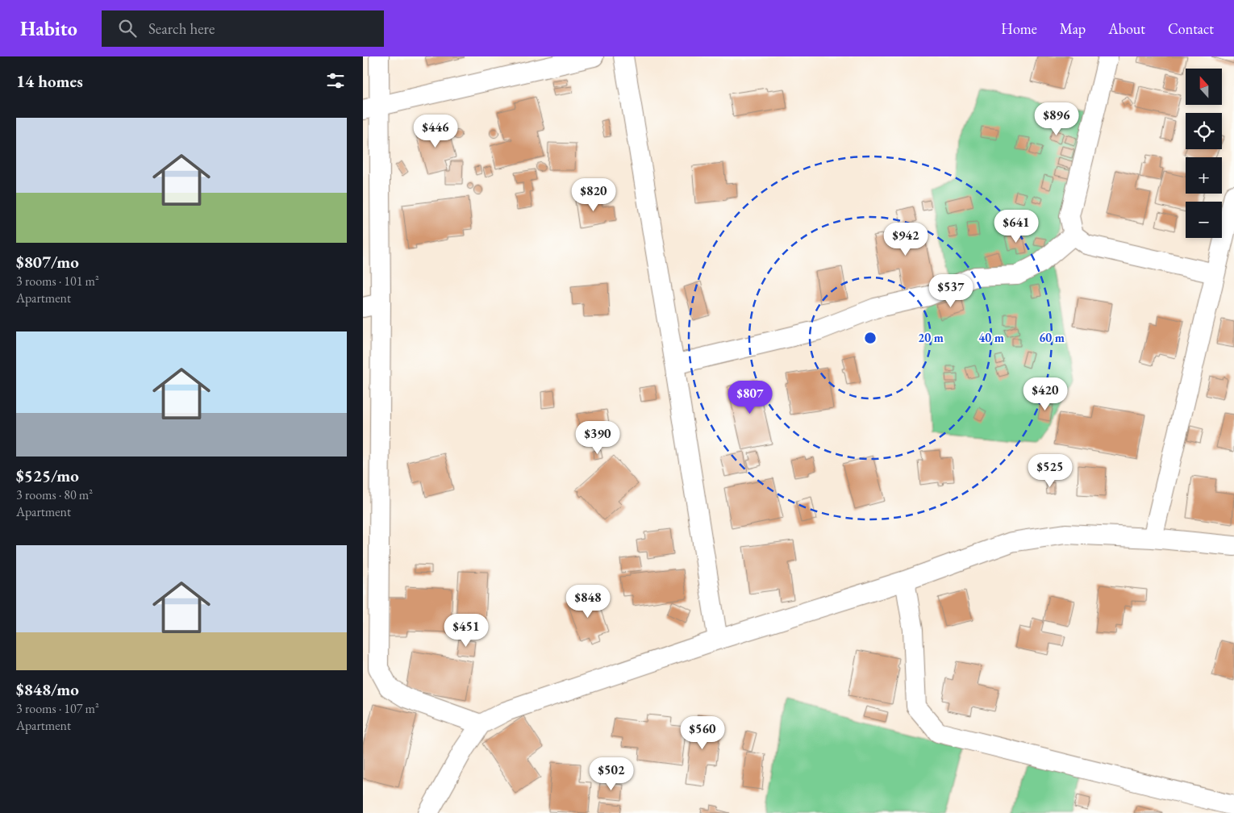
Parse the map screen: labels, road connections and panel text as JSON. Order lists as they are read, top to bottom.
{
  "north": "top",
  "page": {
    "header": "Habito",
    "search": "Search here",
    "nav": [
      "Home",
      "Map",
      "About",
      "Contact"
    ],
    "heading": "14 homes",
    "map_buttons": ["+", "−"],
    "price": [
      "$896",
      "$446",
      "$820",
      "$641",
      "$942",
      "$537",
      "$420",
      "$807",
      "$390",
      "$525",
      "$848",
      "$451",
      "$560",
      "$502"
    ],
    "list": [
      {
        "name": "$807/mo",
        "note": "3 rooms · 101 m² · Apartment"
      },
      {
        "name": "$525/mo",
        "note": "3 rooms · 80 m² · Apartment"
      },
      {
        "name": "$848/mo",
        "note": "3 rooms · 107 m² · Apartment"
      }
    ]
  },
  "rings": ["20 m", "40 m", "60 m"]
}
